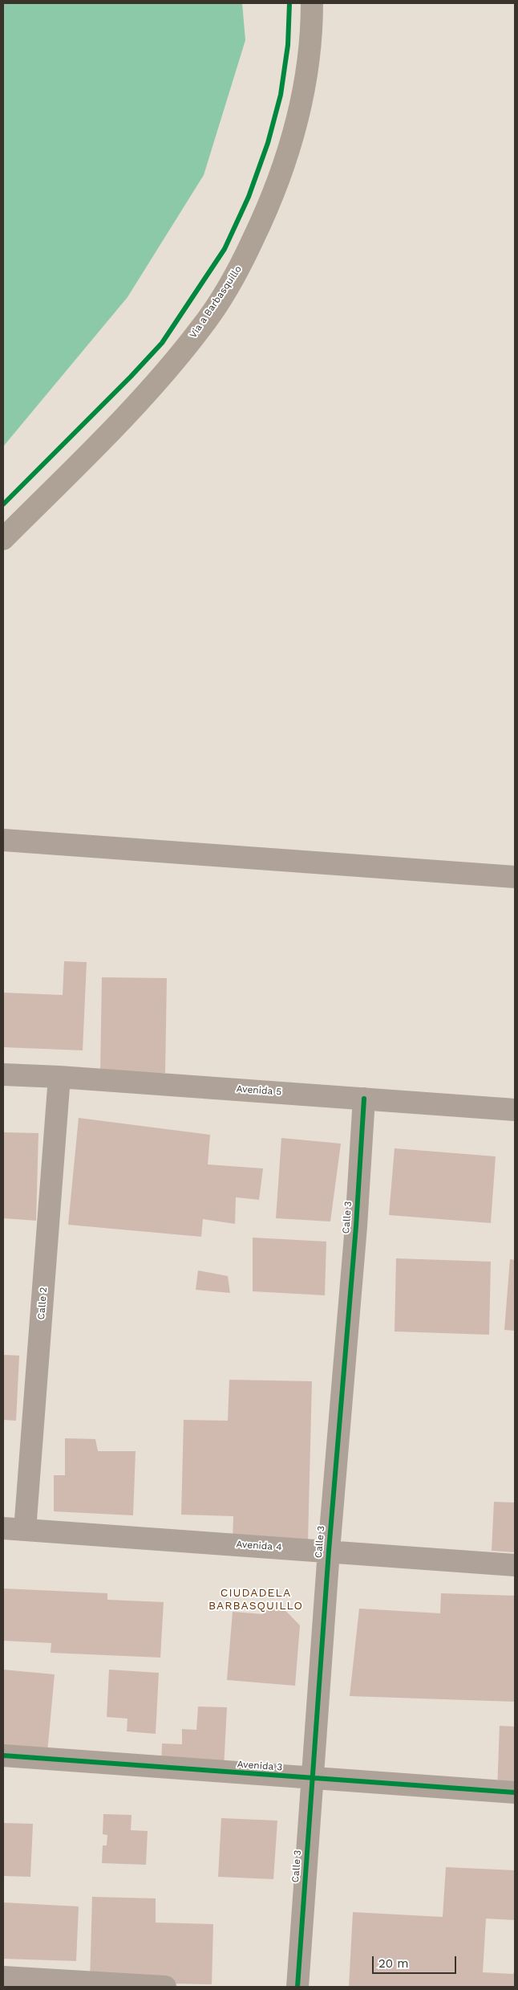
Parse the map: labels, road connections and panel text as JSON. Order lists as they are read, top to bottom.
{
  "streets": {
    "main road": ["Via a Barbasquillo"],
    "street": [
      "Avenida 5",
      "Calle 3",
      "Calle 2",
      "Avenida 4",
      "Avenida 3"
    ]
  },
  "crossings": [
    ["Avenida 5", "Calle 3"],
    ["Avenida 5", "Calle 2"],
    ["Calle 3", "Avenida 4"],
    ["Calle 3", "Avenida 3"],
    ["Calle 2", "Avenida 4"]
  ],
  "districts": ["CIUDADELA BARBASQUILLO"],
  "scale_bar": "20 m"
}
